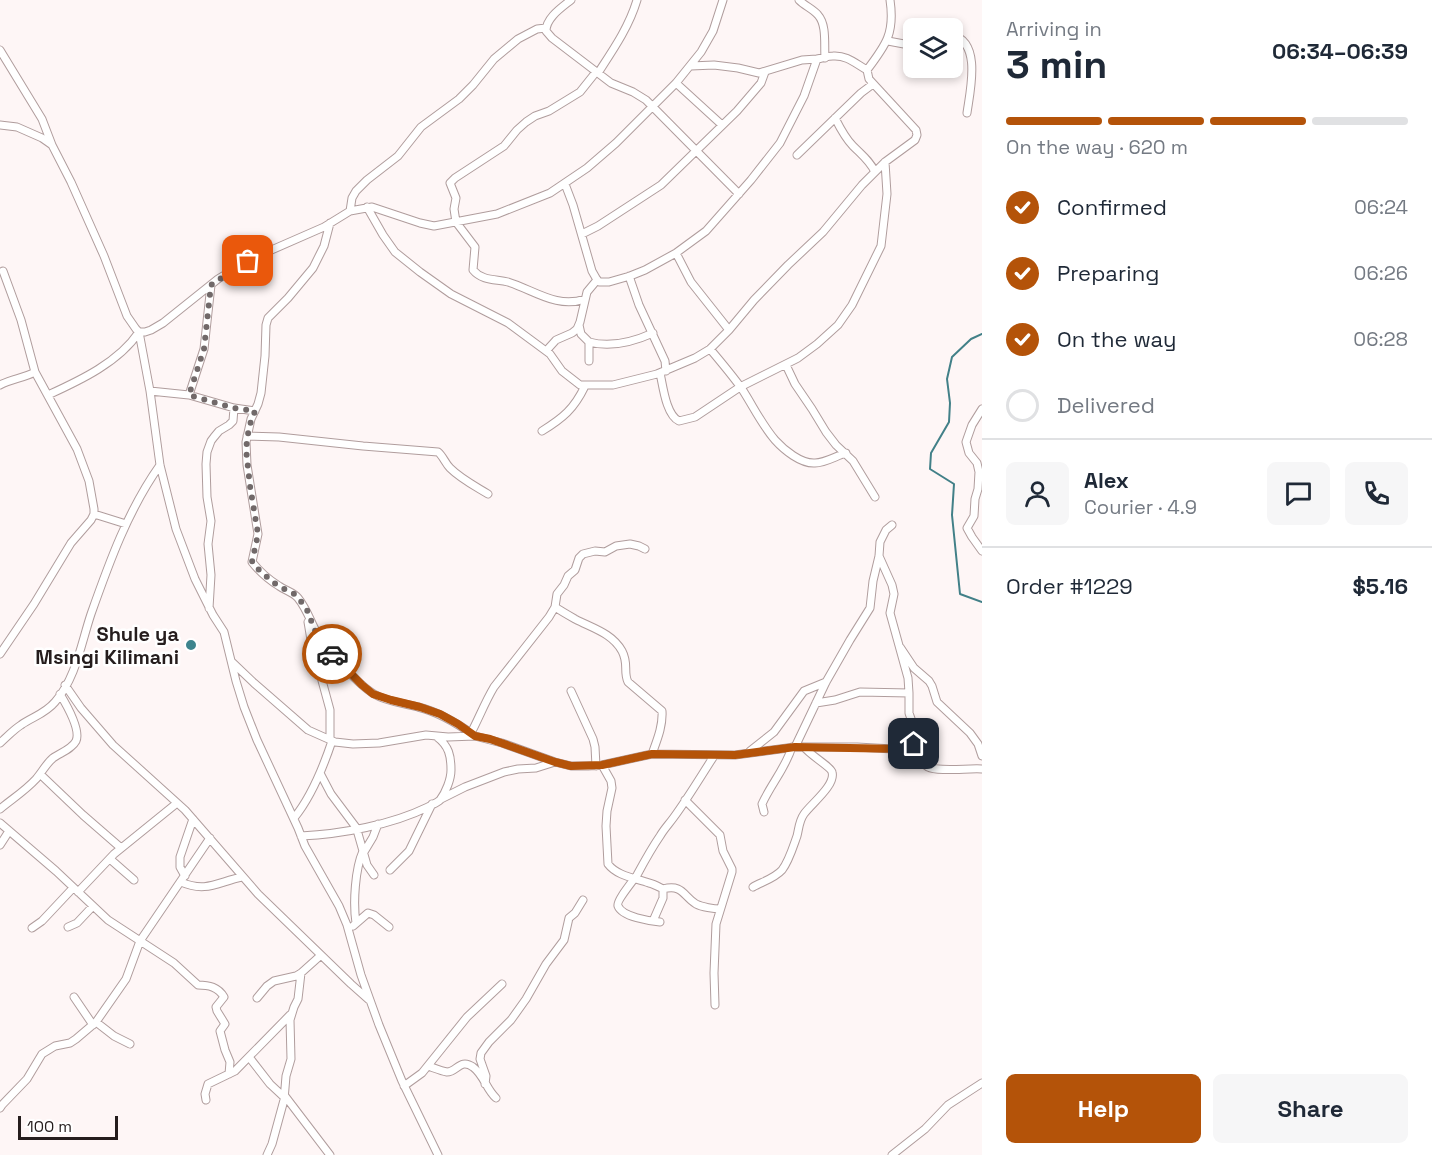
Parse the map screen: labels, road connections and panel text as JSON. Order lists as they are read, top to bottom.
{
  "places": ["Shule ya Msingi Kilimani"],
  "scale_bar": "100 m",
  "page": {
    "heading": ["3 min", "Arriving in", "06:34–06:39"],
    "panel": [
      "Alex",
      "Courier · 4.9",
      "Order #1229",
      "$5.16"
    ],
    "bar": "On the way · 620 m",
    "list": [
      ["Confirmed", "06:24"],
      ["Preparing", "06:26"],
      ["On the way", "06:28"],
      "Delivered"
    ],
    "buttons": ["Help", "Share"],
    "scale": "100 m"
  }
}
